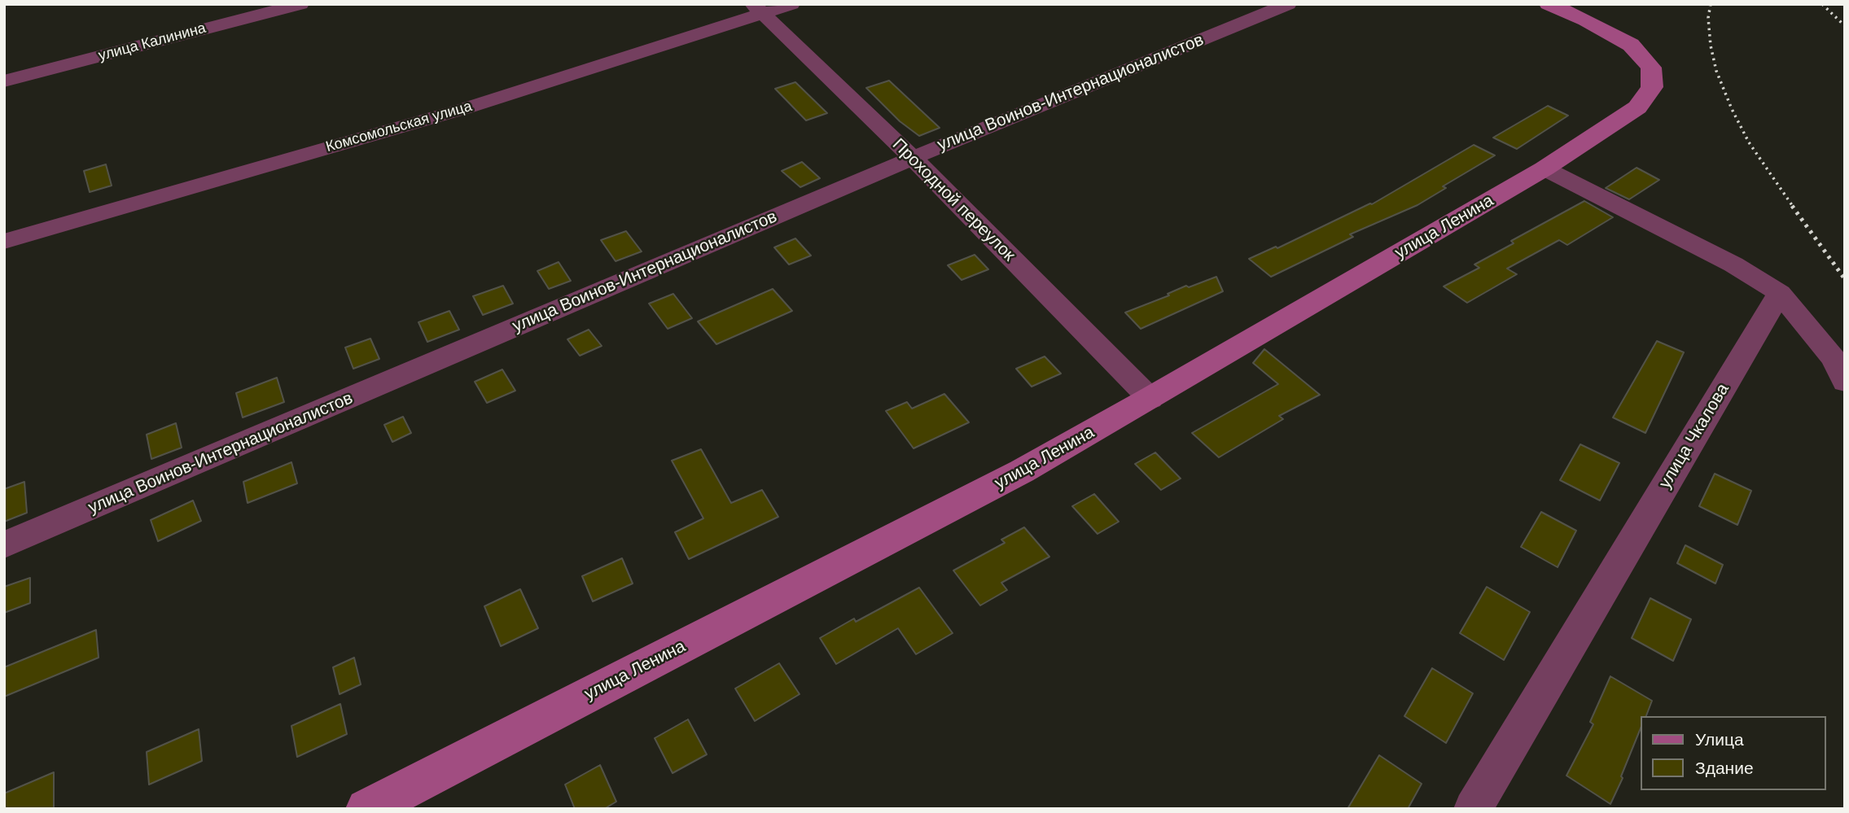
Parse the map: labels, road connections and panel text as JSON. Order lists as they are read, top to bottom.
{
  "streets": {
    "main road": ["улица Ленина"],
    "street": [
      "улица Калинина",
      "улица Воинов-Интернационалистов",
      "Комсомольская улица",
      "Проходной переулок",
      "улица Чкалова"
    ]
  },
  "crossings": [
    ["улица Воинов-Интернационалистов", "Проходной переулок"],
    ["Комсомольская улица", "Проходной переулок"],
    ["Проходной переулок", "улица Ленина"]
  ],
  "legend": ["Улица", "Здание"]
}
